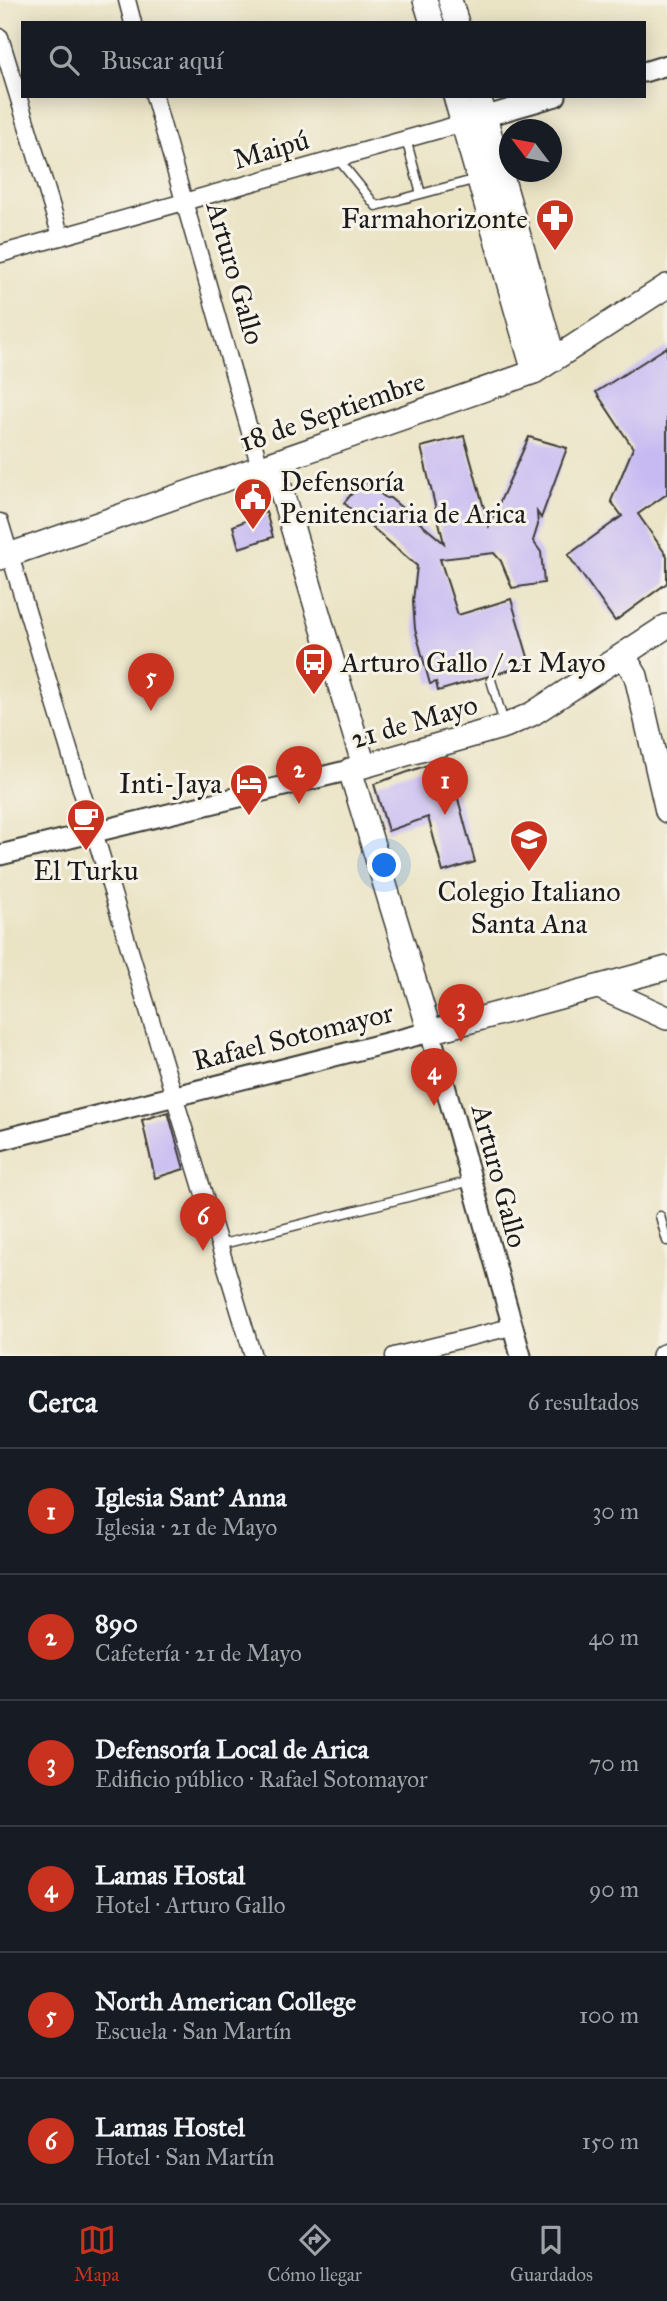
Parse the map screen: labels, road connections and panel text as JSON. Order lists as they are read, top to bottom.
{
  "streets": {
    "main road": [
      "Arturo Gallo",
      "18 de Septiembre",
      "21 de Mayo",
      "Rafael Sotomayor"
    ],
    "street": ["Maipú"]
  },
  "crossings": [
    ["Maipú", "Arturo Gallo"],
    ["Arturo Gallo", "18 de Septiembre"],
    ["Arturo Gallo", "21 de Mayo"],
    ["Arturo Gallo", "Rafael Sotomayor"]
  ],
  "places": {
    "pharmacy": ["Farmahorizonte"],
    "public building": ["Defensoría Penitenciaria de Arica"],
    "bus stop": ["Arturo Gallo / 21 Mayo"],
    "hotel": ["Inti-Jaya"],
    "cafe": ["El Turku"],
    "school or university": ["Colegio Italiano Santa Ana"]
  },
  "north": "top left",
  "page": {
    "search": "Buscar aquí",
    "pins": [
      "5",
      "2",
      "1",
      "3",
      "4",
      "6"
    ],
    "heading": ["Cerca", "6 resultados"],
    "list": [
      {
        "mark": "1",
        "name": "Iglesia Sant' Anna",
        "note": "Iglesia · 21 de Mayo",
        "value": "30 m"
      },
      {
        "mark": "2",
        "name": "890",
        "note": "Cafetería · 21 de Mayo",
        "value": "40 m"
      },
      {
        "mark": "3",
        "name": "Defensoría Local de Arica",
        "note": "Edificio público · Rafael Sotomayor",
        "value": "70 m"
      },
      {
        "mark": "4",
        "name": "Lamas Hostal",
        "note": "Hotel · Arturo Gallo",
        "value": "90 m"
      },
      {
        "mark": "5",
        "name": "North American College",
        "note": "Escuela · San Martín",
        "value": "100 m"
      },
      {
        "mark": "6",
        "name": "Lamas Hostel",
        "note": "Hotel · San Martín",
        "value": "150 m"
      }
    ],
    "nav": ["Mapa", "Cómo llegar", "Guardados"]
  }
}
